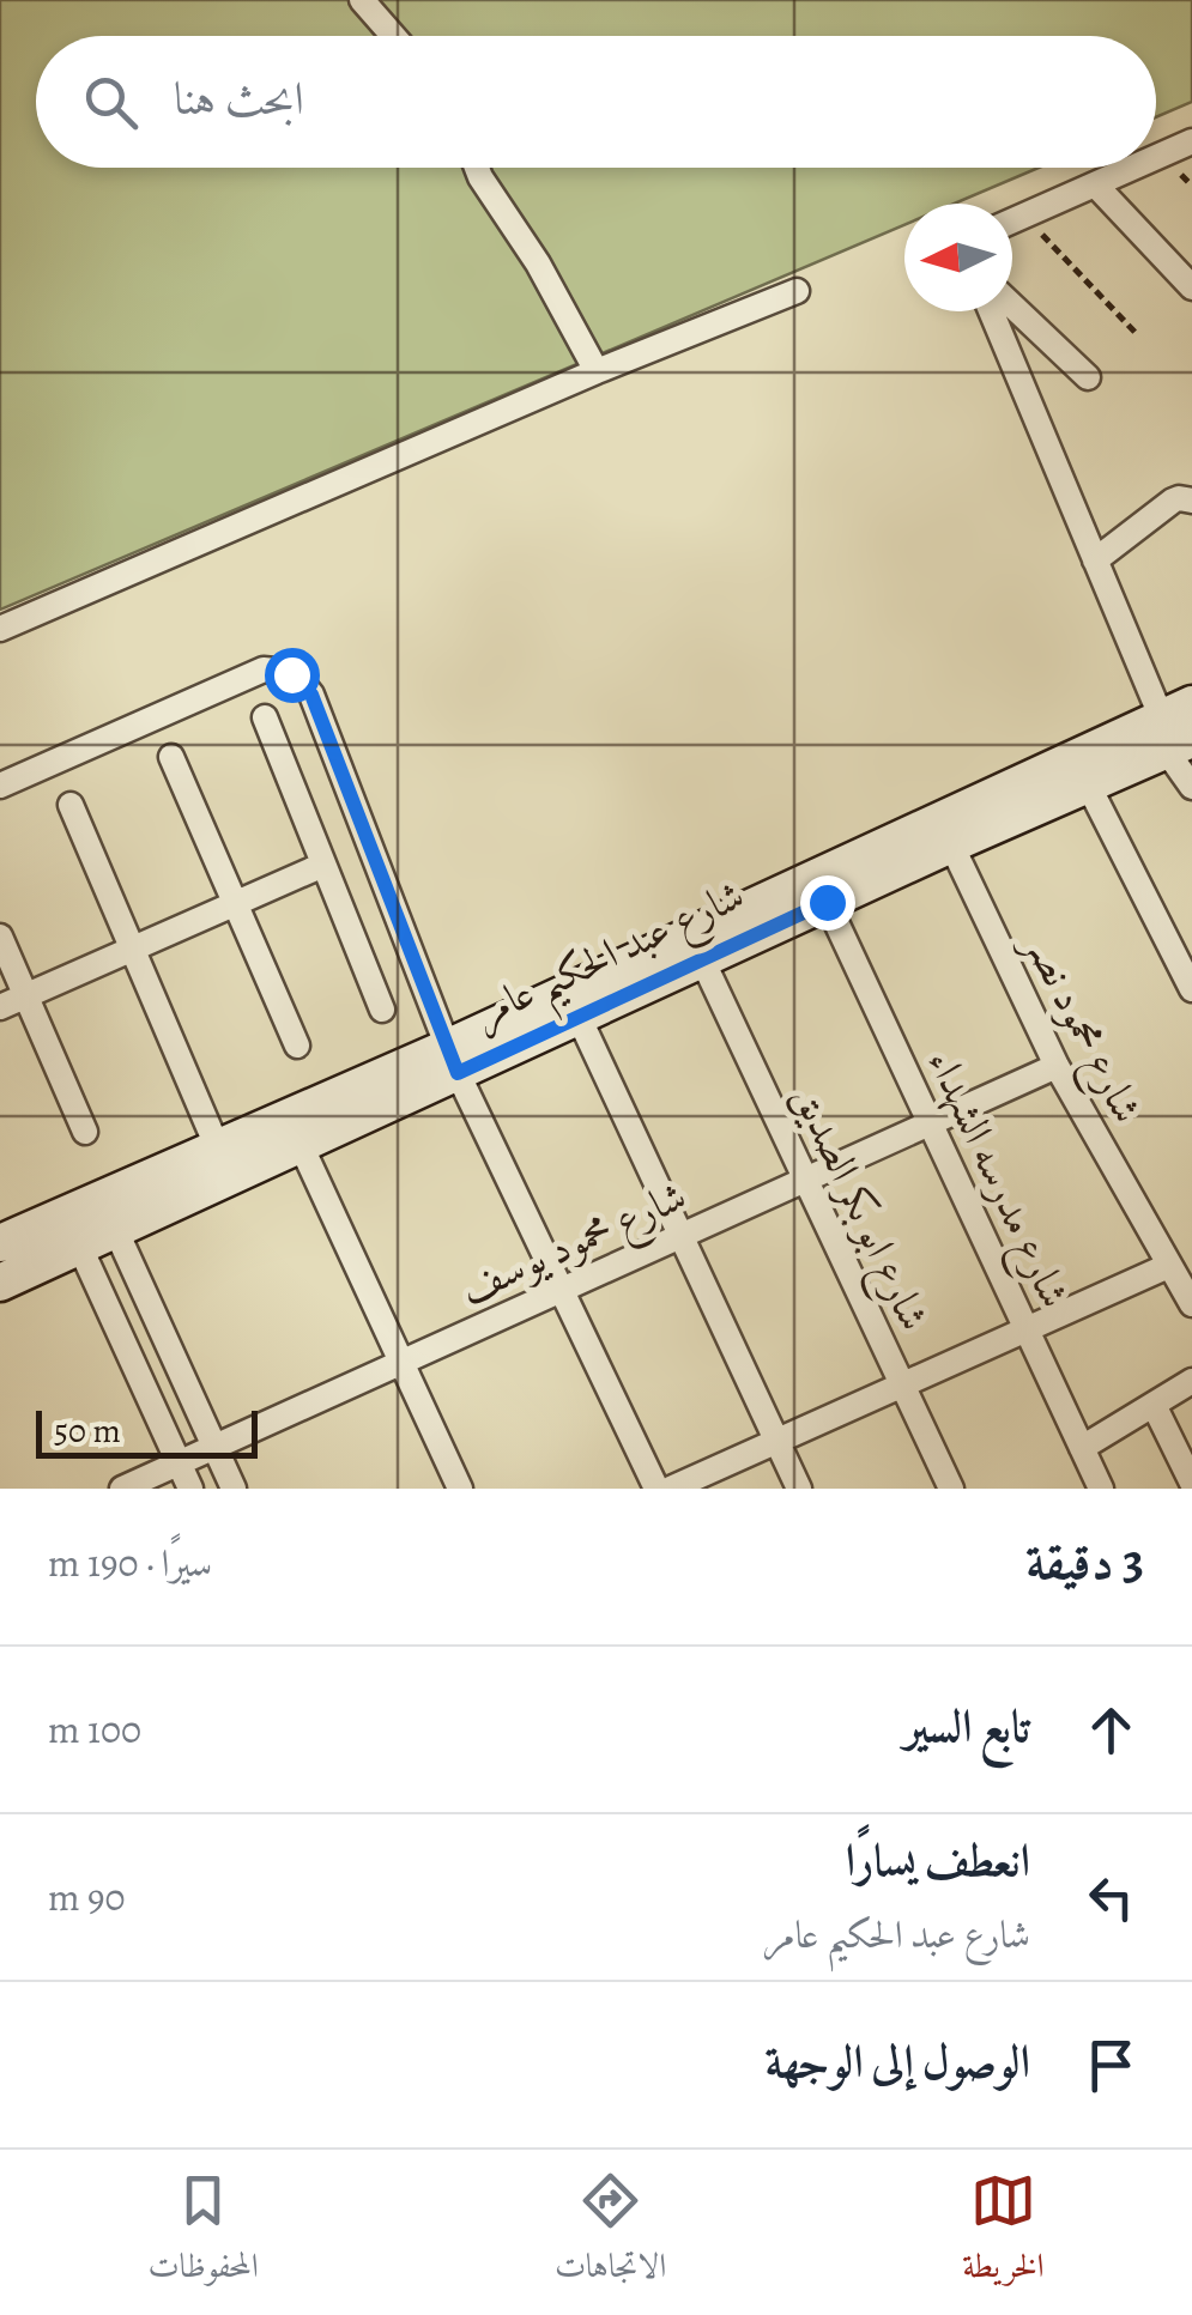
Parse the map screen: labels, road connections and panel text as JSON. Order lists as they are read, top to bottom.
{
  "streets": {
    "street": [
      "شارع عبد الحكيم عامر",
      "شارع محمود نصر",
      "شارع مدرسه الشهداء",
      "شارع ابو بكر الصديق",
      "شارع محمود يوسف"
    ]
  },
  "crossings": [
    ["شارع عبد الحكيم عامر", "شارع محمود نصر"],
    ["شارع عبد الحكيم عامر", "شارع مدرسه الشهداء"],
    ["شارع عبد الحكيم عامر", "شارع ابو بكر الصديق"],
    ["شارع محمود نصر", "شارع محمود يوسف"],
    ["شارع مدرسه الشهداء", "شارع محمود يوسف"],
    ["شارع ابو بكر الصديق", "شارع محمود يوسف"]
  ],
  "scale_bar": "50 m",
  "north": "left",
  "page": {
    "search": "ابحث هنا",
    "scale": "50 m",
    "heading": ["3 دقيقة", "سيرًا · 190 m"],
    "list": [
      ["تابع السير", "100 m"],
      ["انعطف يسارًا", "شارع عبد الحكيم عامر", "90 m"],
      "الوصول إلى الوجهة"
    ],
    "nav": ["الخريطة", "الاتجاهات", "المحفوظات"]
  }
}
